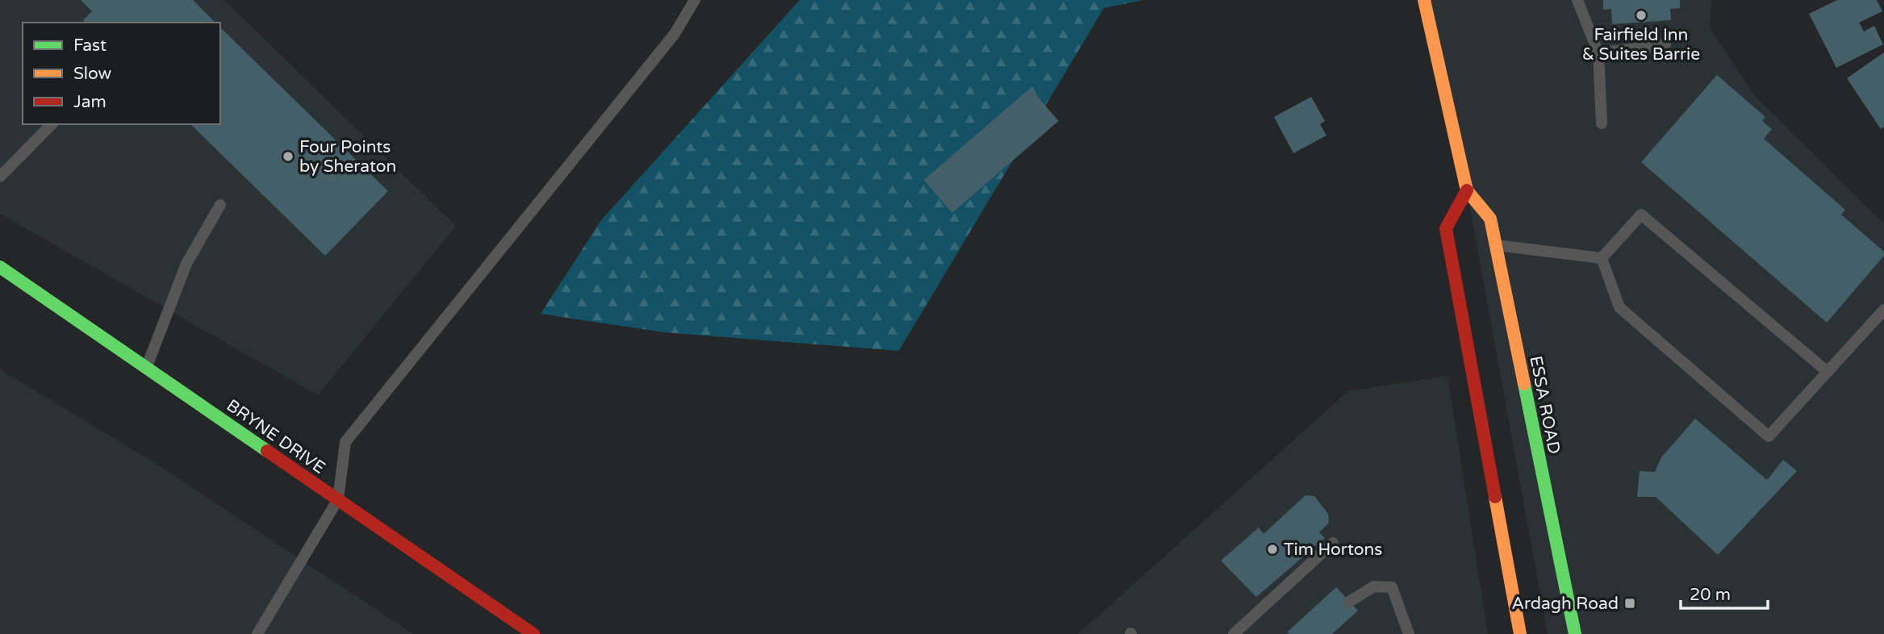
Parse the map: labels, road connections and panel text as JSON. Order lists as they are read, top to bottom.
{
  "streets": {
    "main road": ["ESSA ROAD", "BRYNE DRIVE"]
  },
  "places": {
    "other": ["Fairfield Inn & Suites Barrie", "Four Points by Sheraton", "Tim Hortons"],
    "transit": ["Ardagh Road"]
  },
  "legend": ["Fast", "Slow", "Jam"],
  "scale_bar": "20 m"
}
